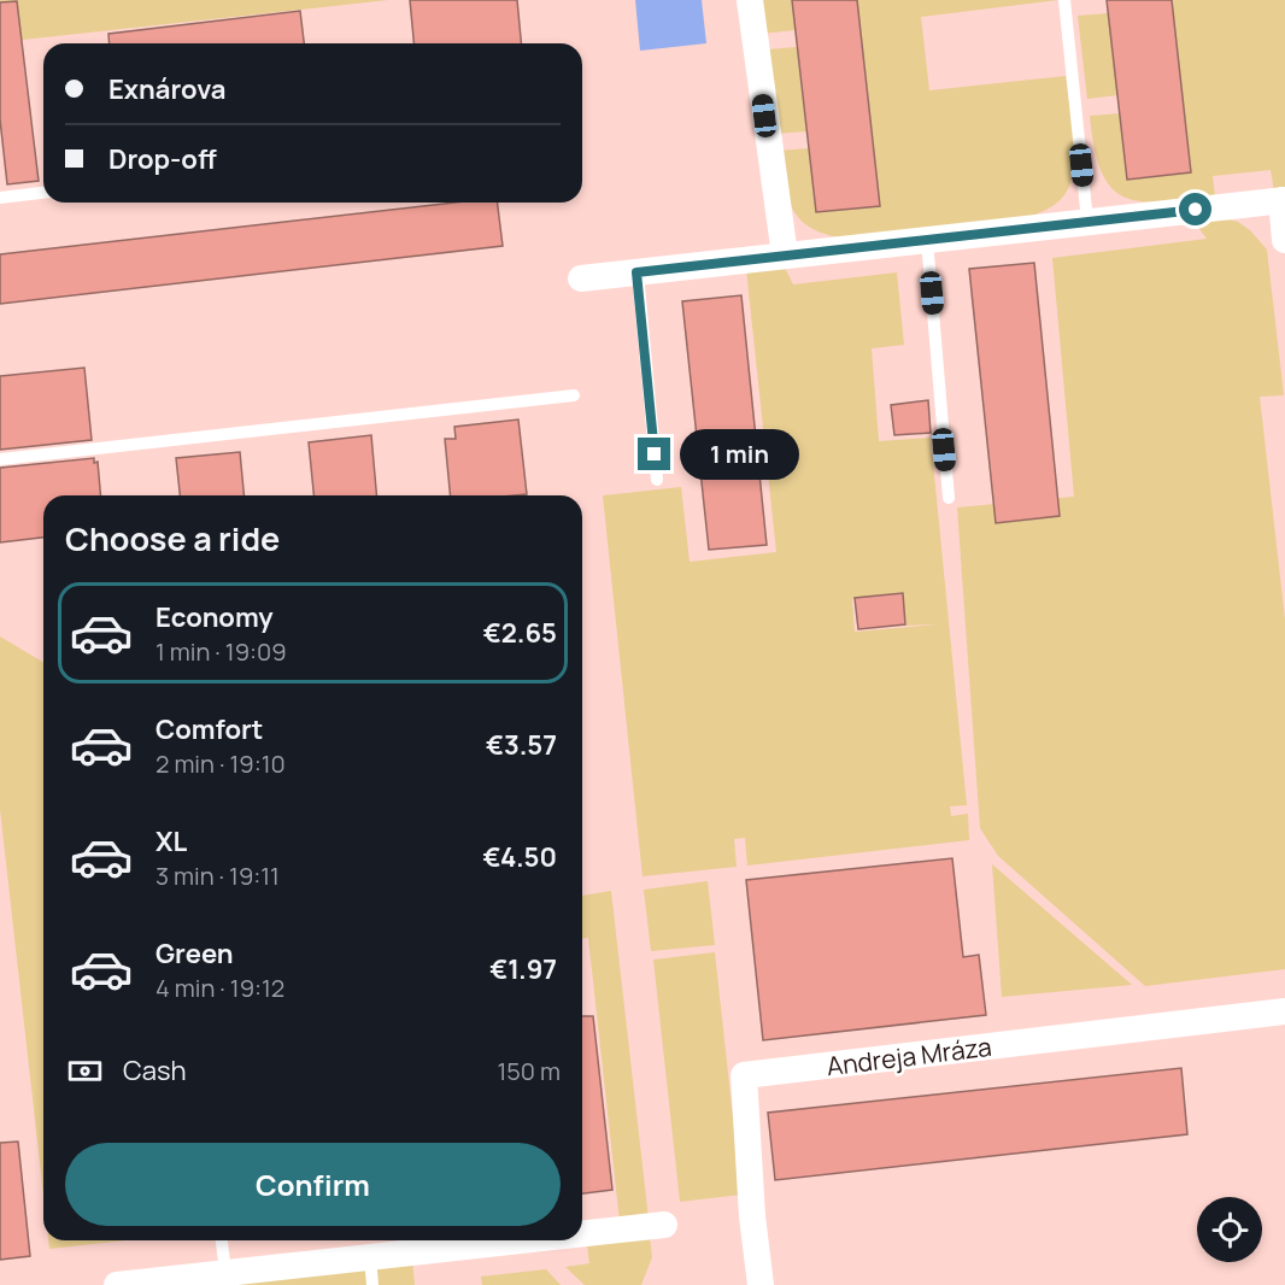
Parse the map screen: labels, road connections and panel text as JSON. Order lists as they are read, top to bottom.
{
  "streets": {
    "street": ["Andreja Mráza"]
  },
  "page": {
    "banner": ["Exnárova", "Drop-off"],
    "bubble": "1 min",
    "heading": "Choose a ride",
    "list": [
      {
        "name": "Economy",
        "note": "1 min · 19:09",
        "value": "€2.65"
      },
      {
        "name": "Comfort",
        "note": "2 min · 19:10",
        "value": "€3.57"
      },
      {
        "name": "XL",
        "note": "3 min · 19:11",
        "value": "€4.50"
      },
      {
        "name": "Green",
        "note": "4 min · 19:12",
        "value": "€1.97"
      }
    ],
    "pay": ["Cash", "150 m"],
    "buttons": "Confirm"
  }
}
